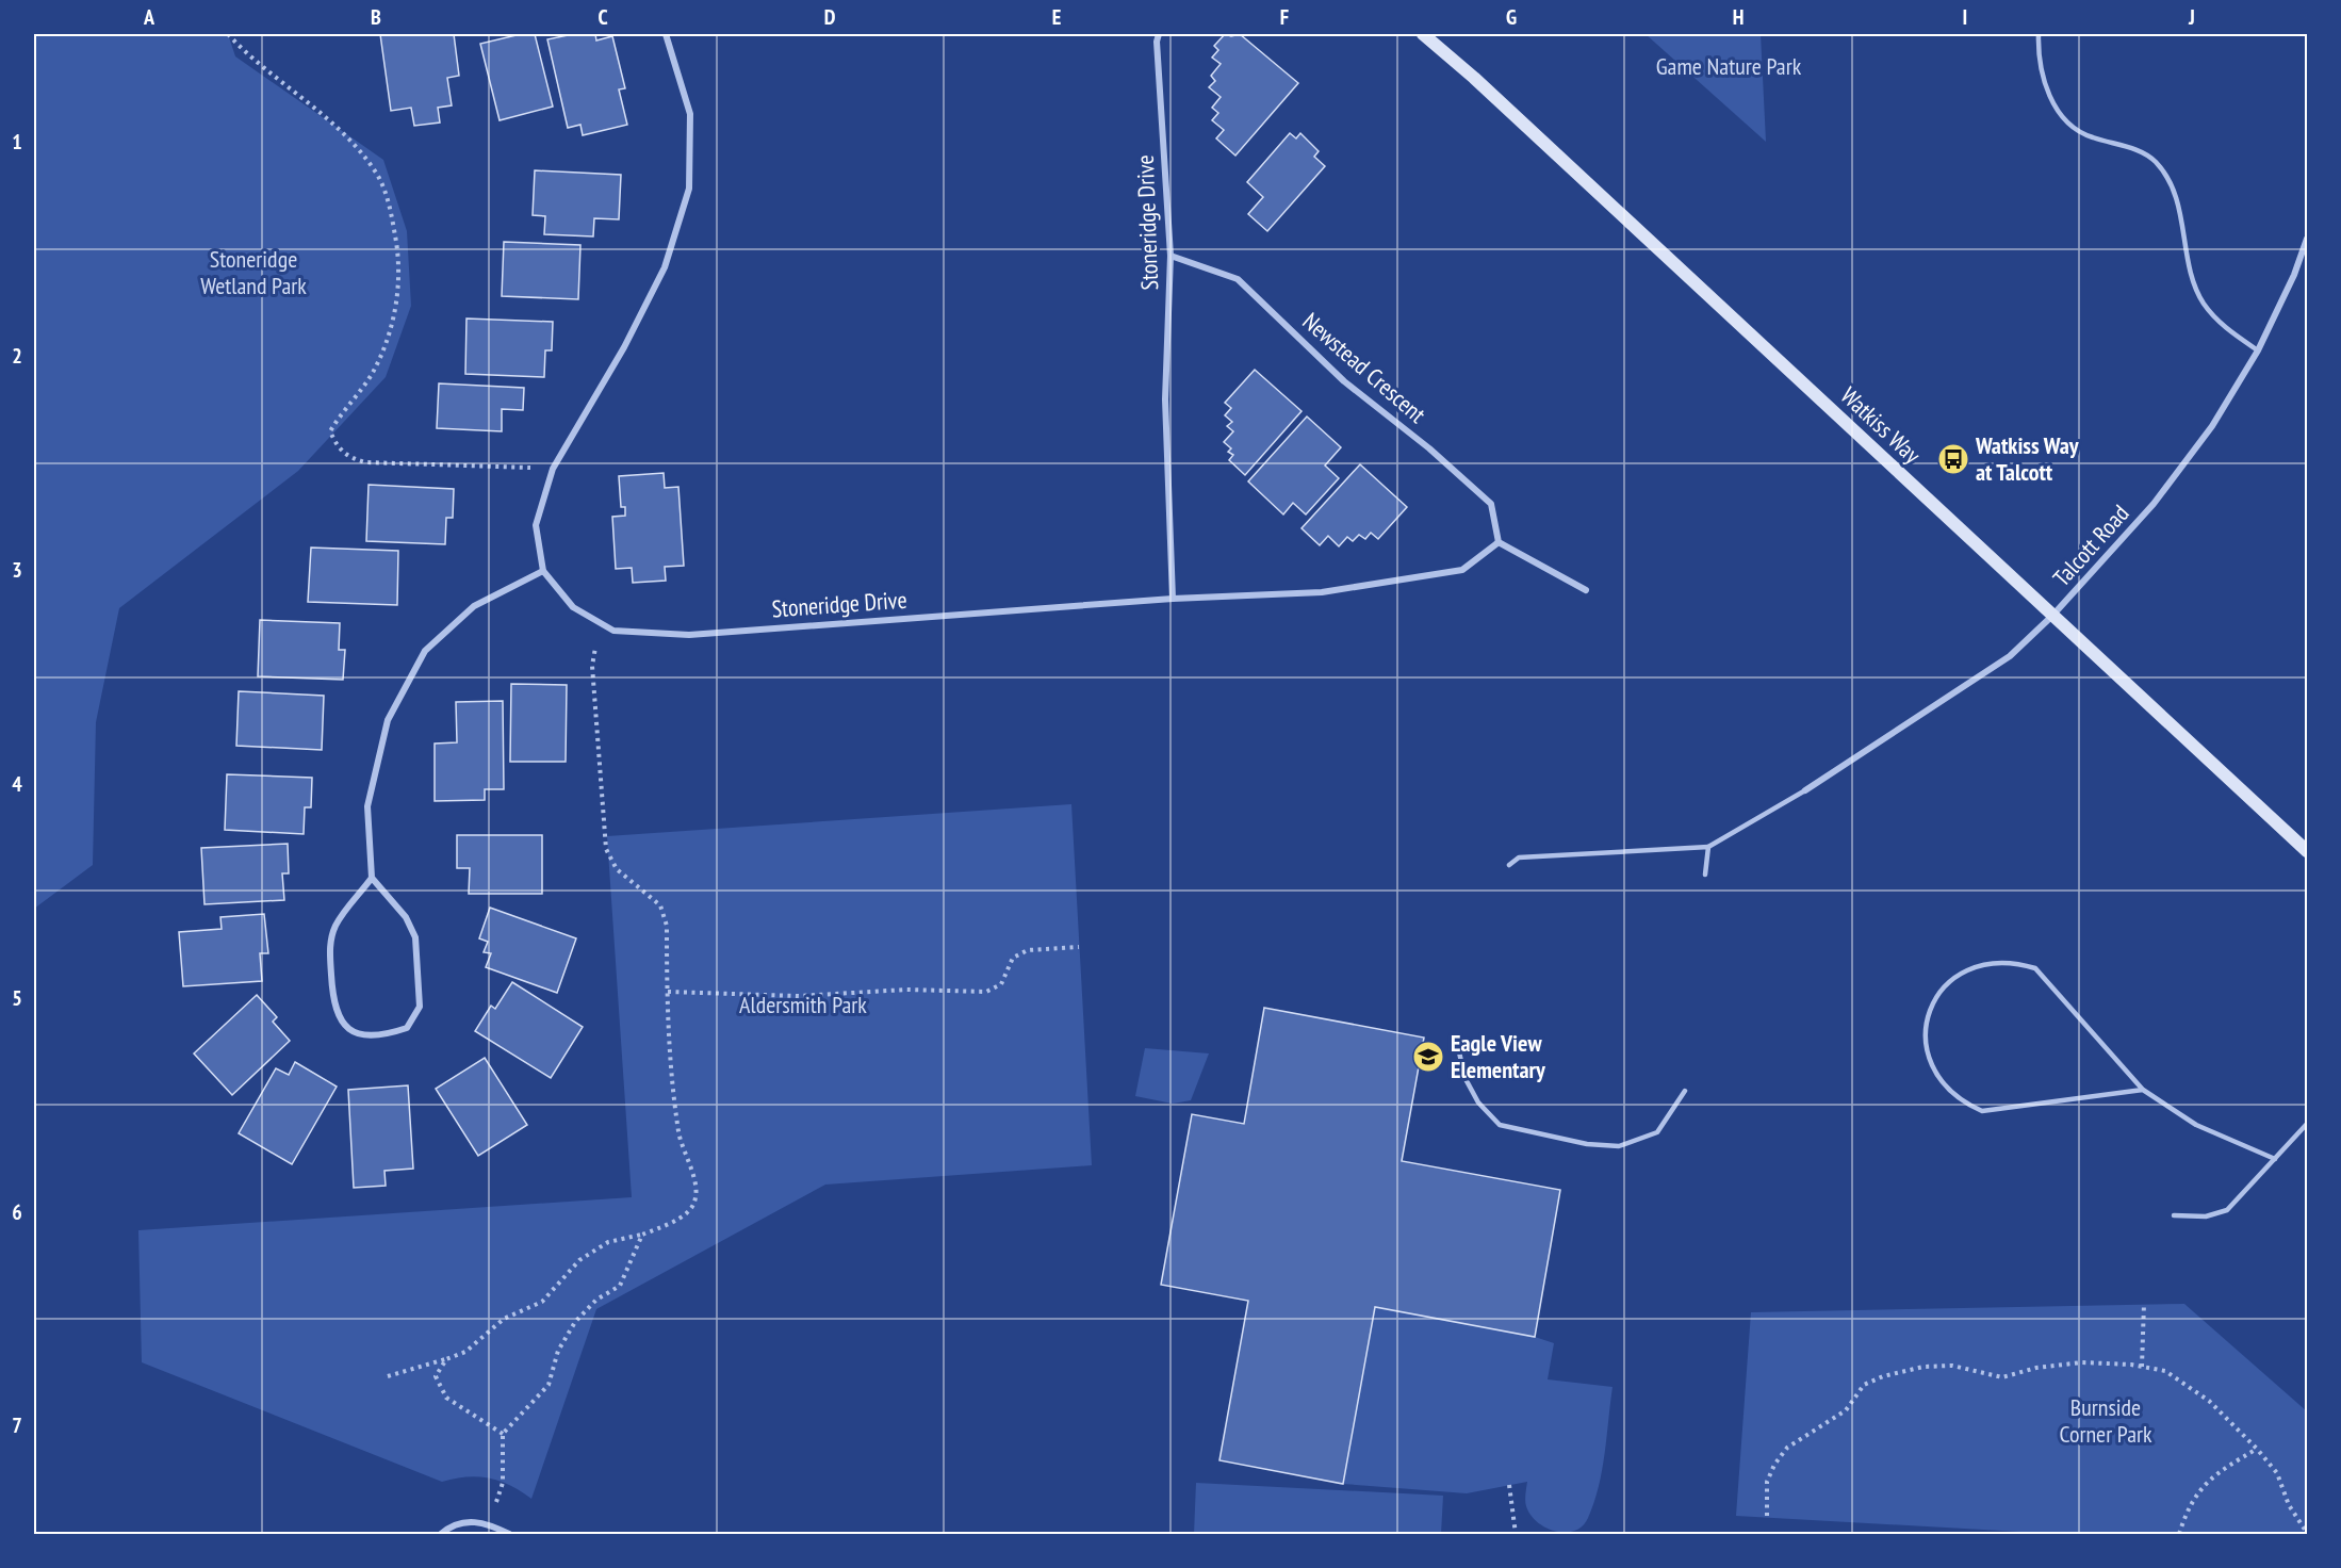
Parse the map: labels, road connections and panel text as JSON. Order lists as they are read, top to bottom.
{
  "streets": {
    "street": [
      "Stoneridge Drive",
      "Newstead Crescent",
      "Watkiss Way",
      "Talcott Road"
    ]
  },
  "crossings": [
    ["Stoneridge Drive", "Newstead Crescent"],
    ["Watkiss Way", "Talcott Road"]
  ],
  "parks": [
    "Game Nature Park",
    "Stoneridge Wetland Park",
    "Aldersmith Park",
    "Burnside Corner Park"
  ],
  "places": {
    "bus stop": ["Watkiss Way at Talcott"],
    "school or university": ["Eagle View Elementary"]
  },
  "grid": {
    "columns": [
      "A",
      "B",
      "C",
      "D",
      "E",
      "F",
      "G",
      "H",
      "I",
      "J"
    ],
    "rows": [
      "1",
      "2",
      "3",
      "4",
      "5",
      "6",
      "7"
    ]
  }
}
